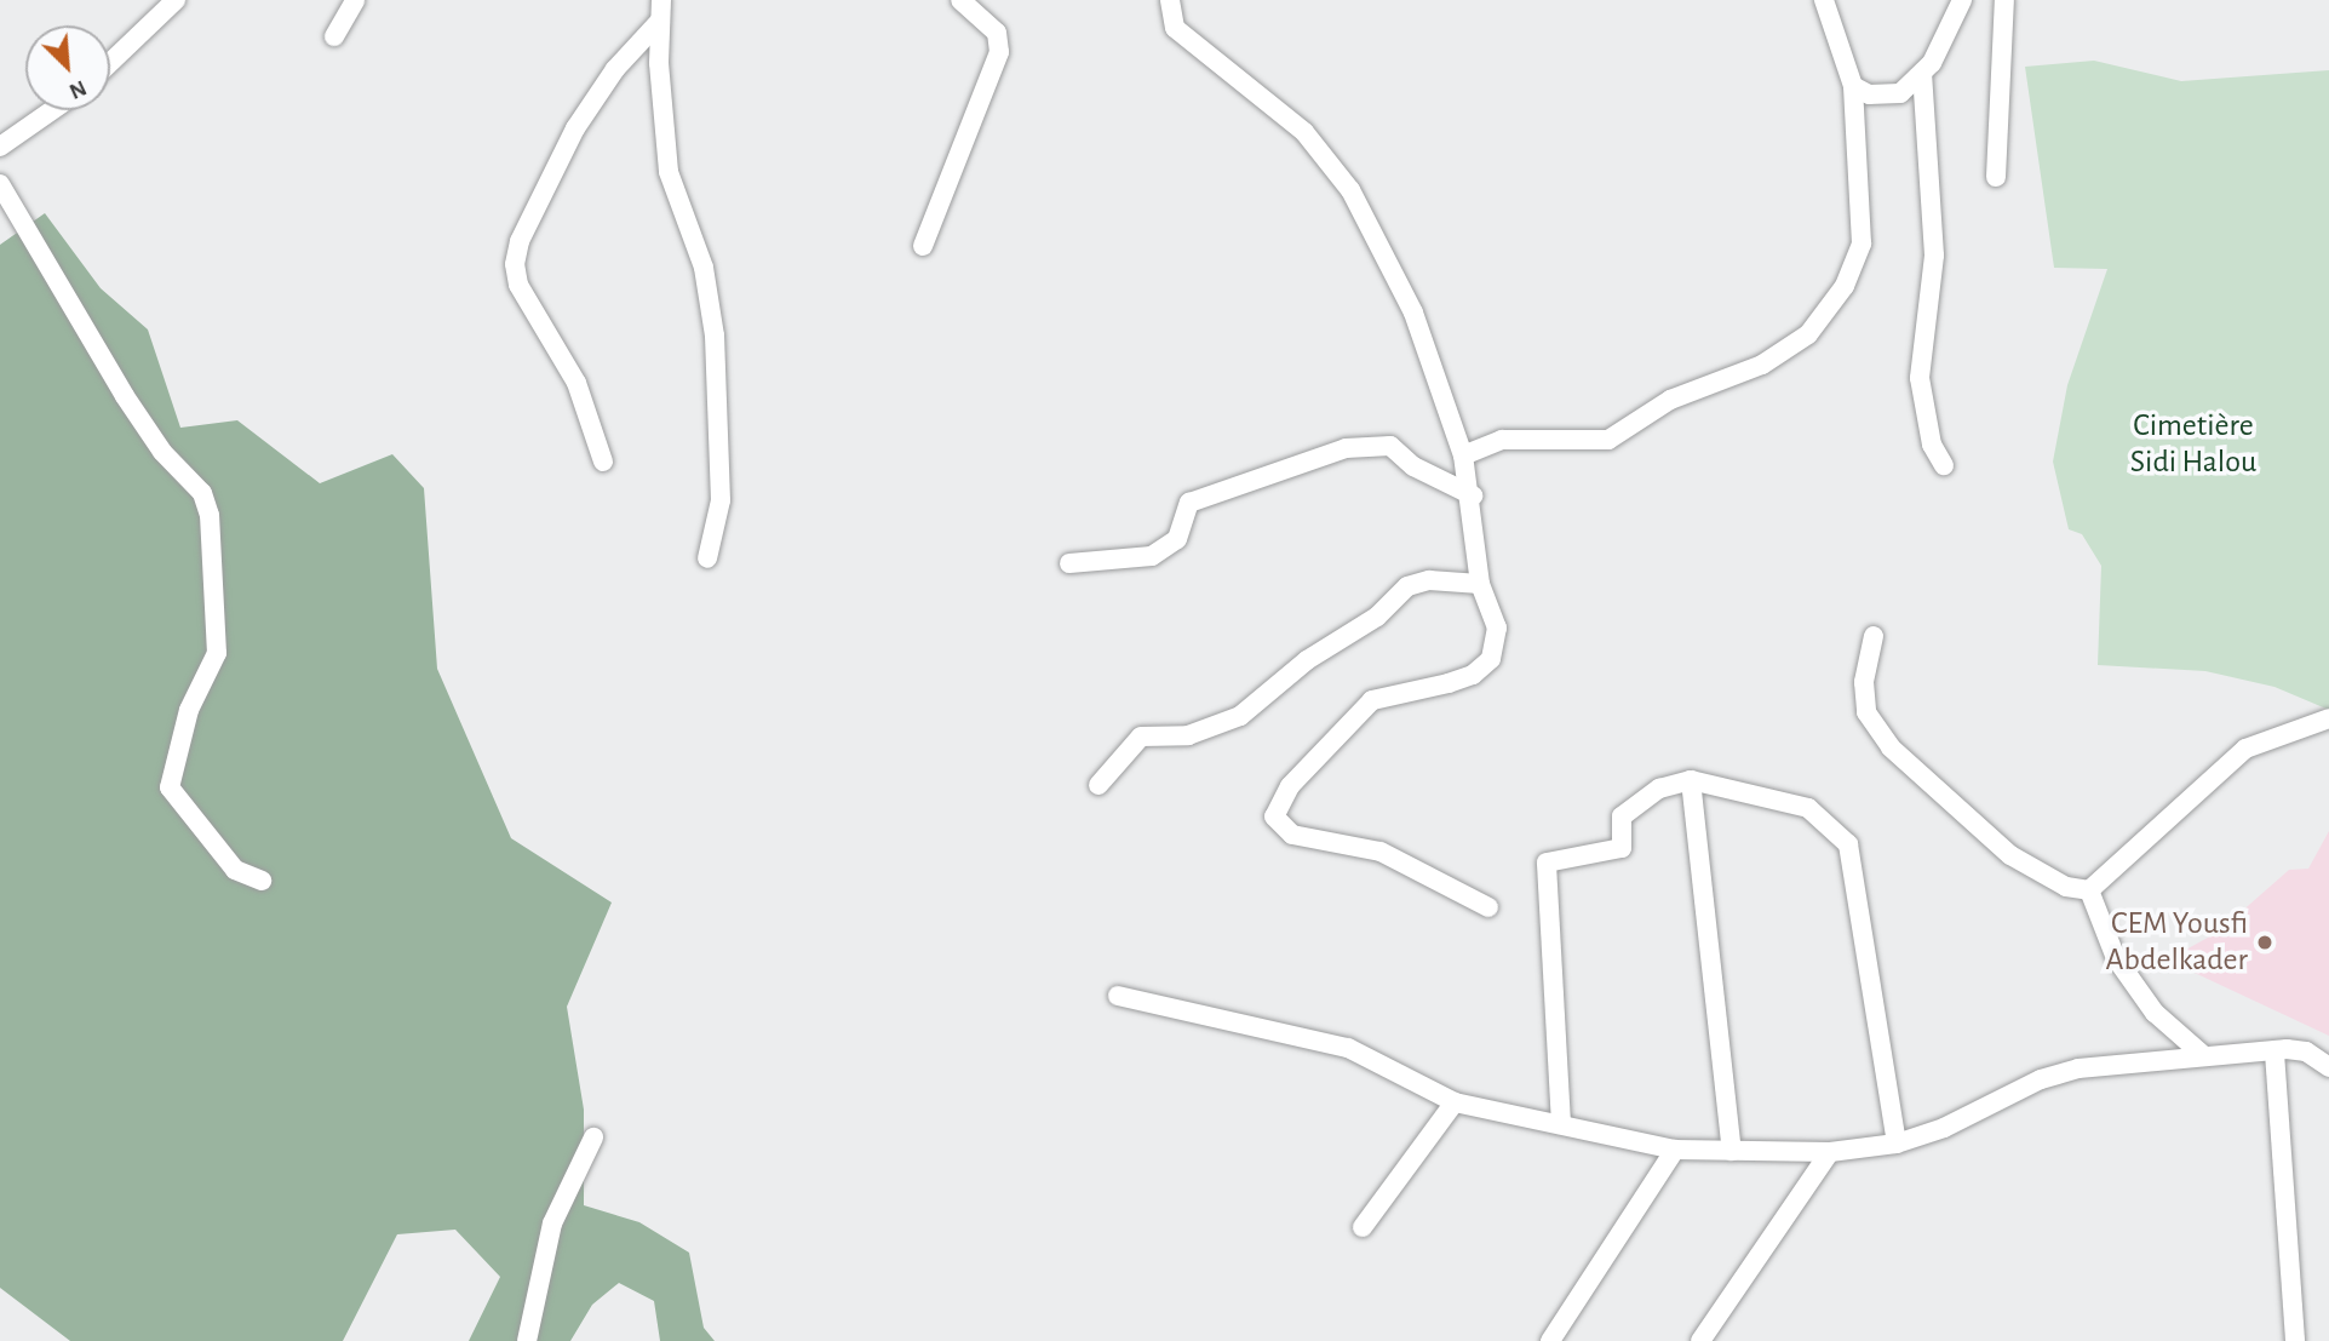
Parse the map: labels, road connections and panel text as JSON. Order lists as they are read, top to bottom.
{
  "parks": ["Cimetière Sidi Halou"],
  "places": ["CEM Yousfi Abdelkader"],
  "north": "bottom right"
}
